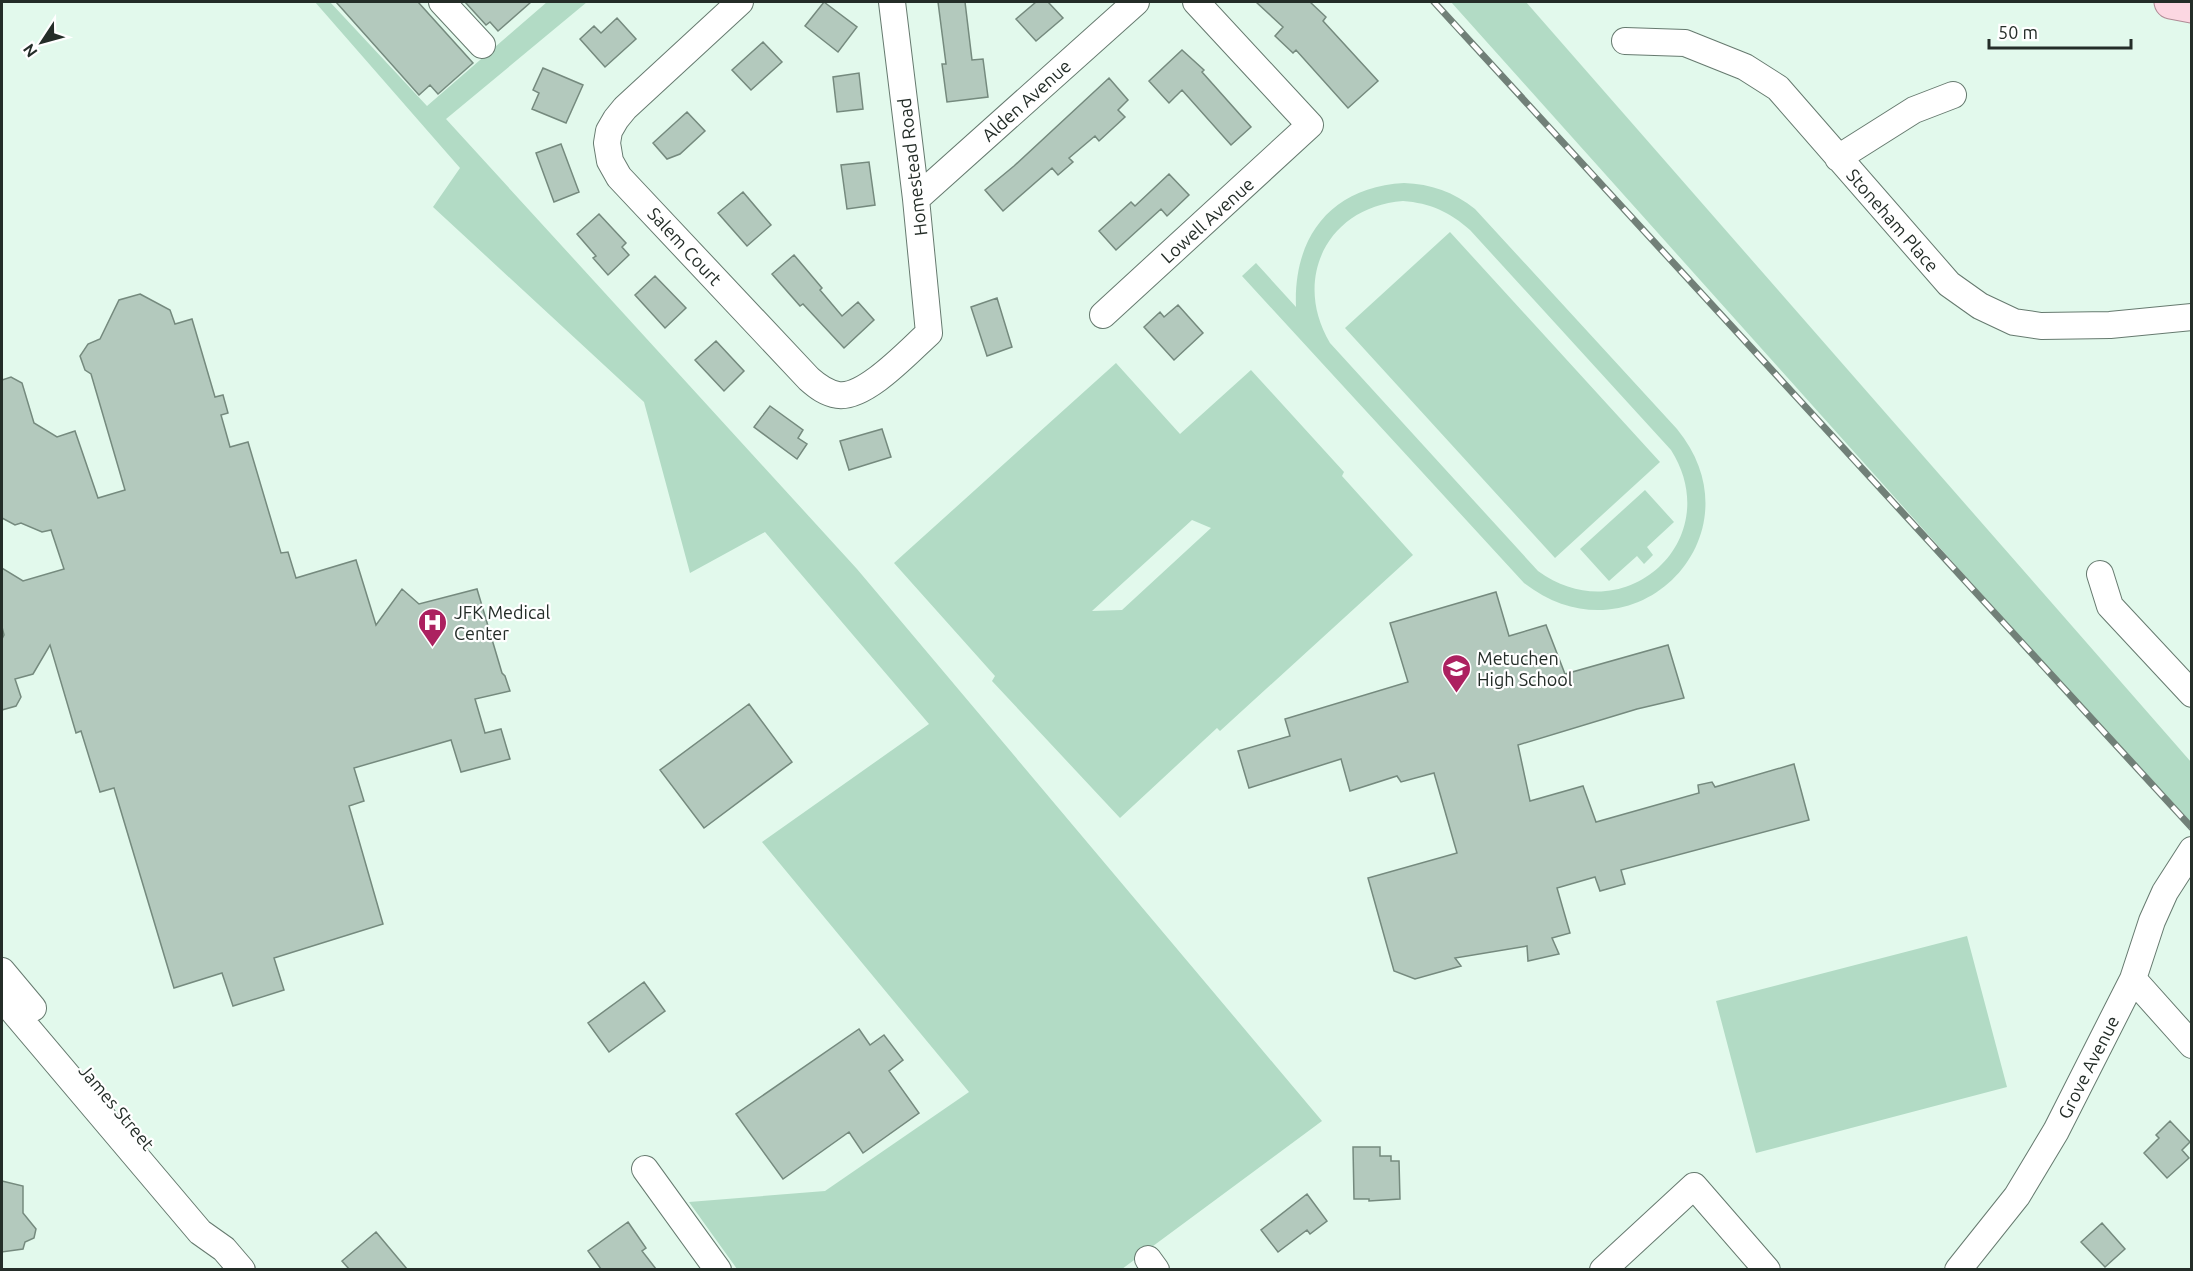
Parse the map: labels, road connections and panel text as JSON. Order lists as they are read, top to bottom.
{
  "streets": {
    "street": [
      "Alden Avenue",
      "Homestead Road",
      "Lowell Avenue",
      "Stoneham Place",
      "Salem Court",
      "Grove Avenue",
      "James Street"
    ]
  },
  "crossings": [
    ["Alden Avenue", "Homestead Road"],
    ["Homestead Road", "Salem Court"]
  ],
  "places": {
    "hospital": ["JFK Medical Center"],
    "school or university": ["Metuchen High School"]
  },
  "scale_bar": "50 m",
  "north": "bottom left"
}
